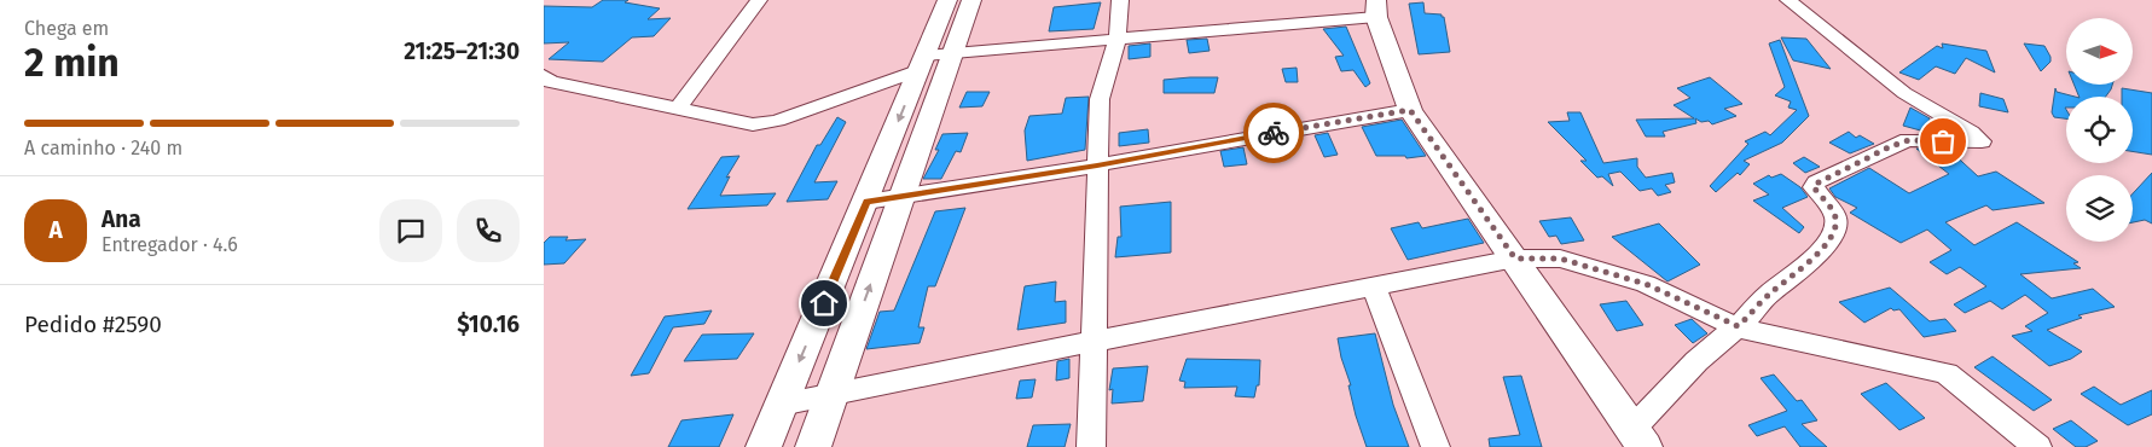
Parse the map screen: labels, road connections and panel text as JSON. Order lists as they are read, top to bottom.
{
  "north": "right",
  "page": {
    "heading": ["2 min", "Chega em", "21:25–21:30"],
    "panel": [
      "Ana",
      "Entregador · 4.6",
      "Pedido #2590",
      "$10.16"
    ],
    "bar": "A caminho · 240 m",
    "round": "A"
  }
}
